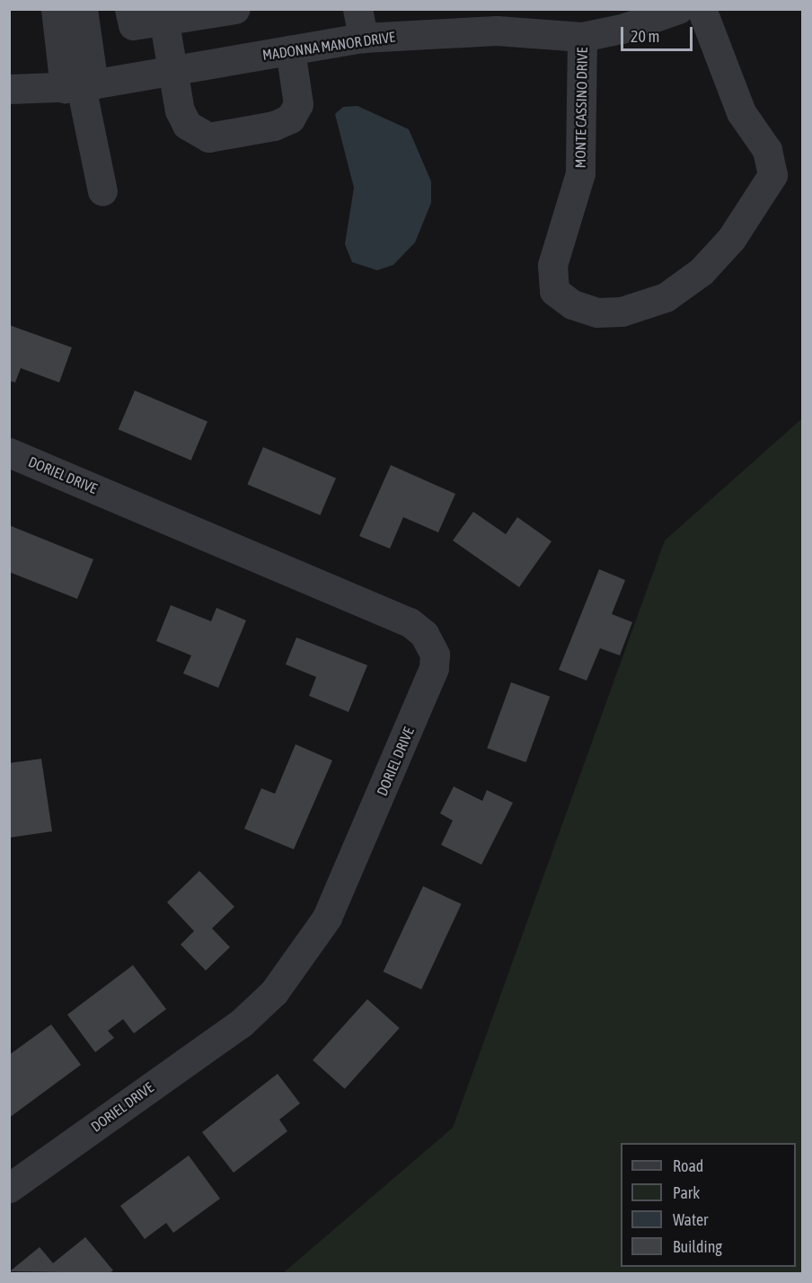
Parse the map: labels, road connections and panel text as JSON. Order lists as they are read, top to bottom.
{
  "streets": {
    "street": ["MADONNA MANOR DRIVE", "MONTE CASSINO DRIVE", "DORIEL DRIVE"]
  },
  "crossings": [
    ["MADONNA MANOR DRIVE", "MONTE CASSINO DRIVE"]
  ],
  "legend": [
    "Road",
    "Park",
    "Water",
    "Building"
  ],
  "scale_bar": "20 m"
}
